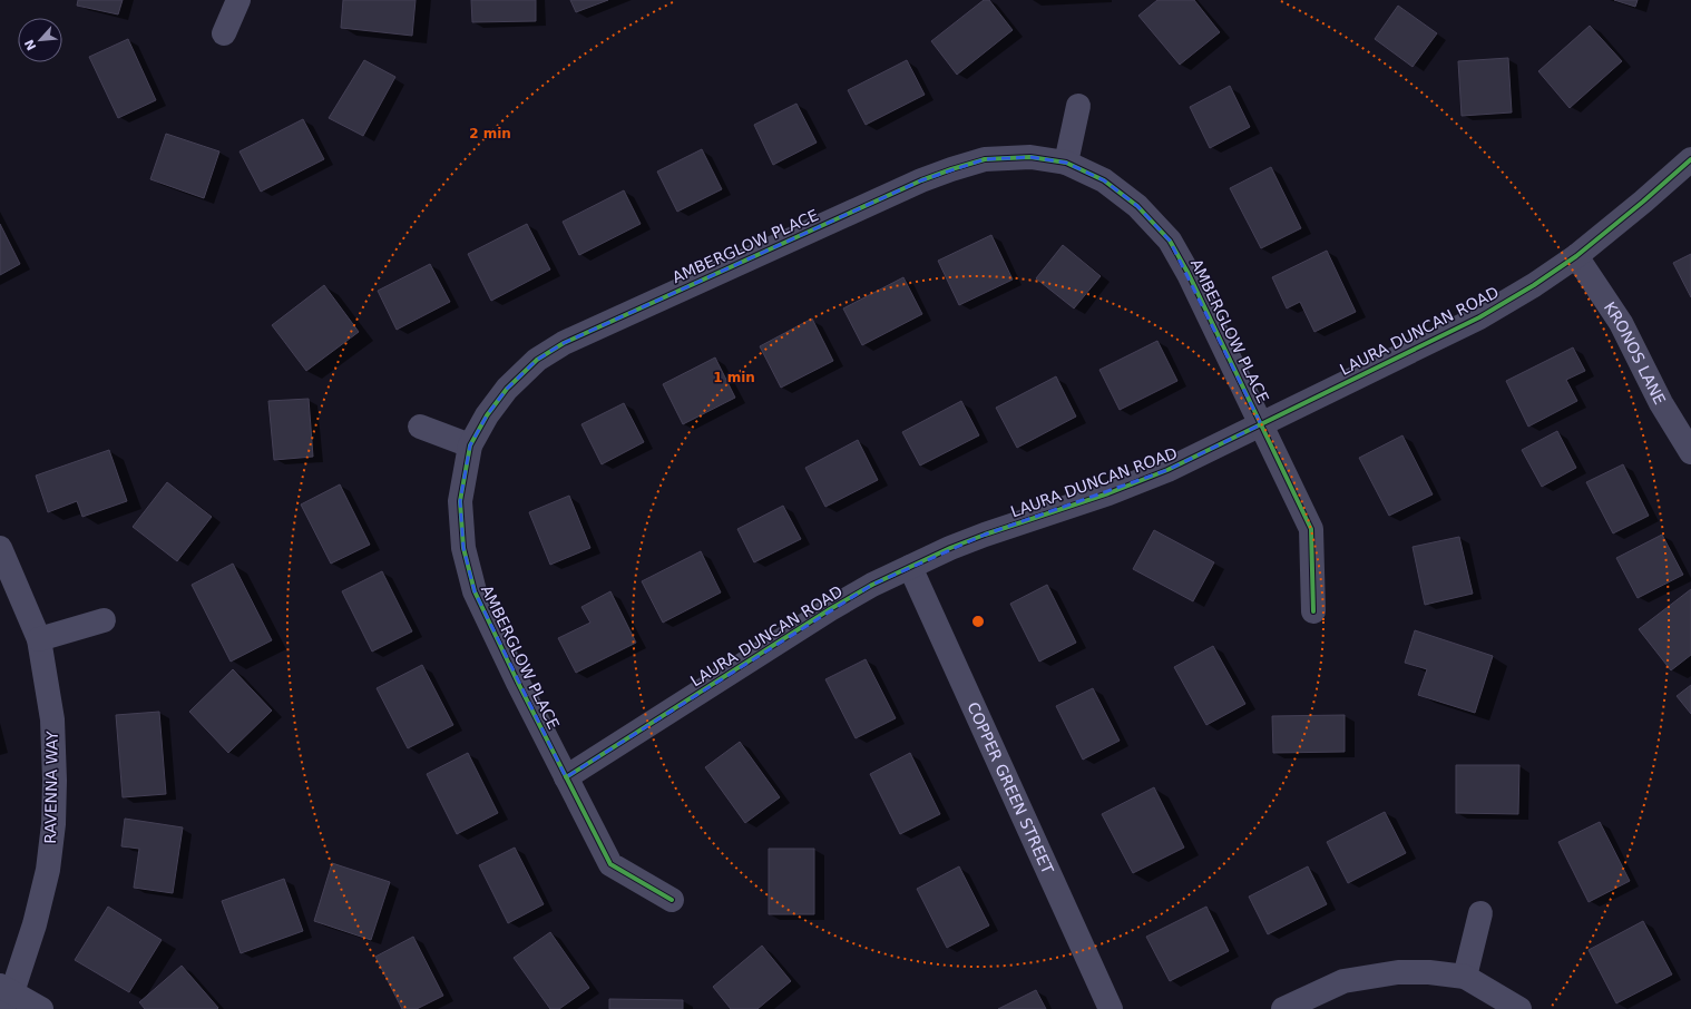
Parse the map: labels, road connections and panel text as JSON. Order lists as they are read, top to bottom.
{
  "streets": {
    "street": [
      "AMBERGLOW PLACE",
      "LAURA DUNCAN ROAD",
      "KRONOS LANE",
      "RAVENNA WAY",
      "COPPER GREEN STREET"
    ]
  },
  "crossings": [
    ["AMBERGLOW PLACE", "LAURA DUNCAN ROAD"],
    ["LAURA DUNCAN ROAD", "KRONOS LANE"],
    ["LAURA DUNCAN ROAD", "COPPER GREEN STREET"]
  ],
  "north": "bottom left",
  "rings": ["2 min", "1 min"]
}
